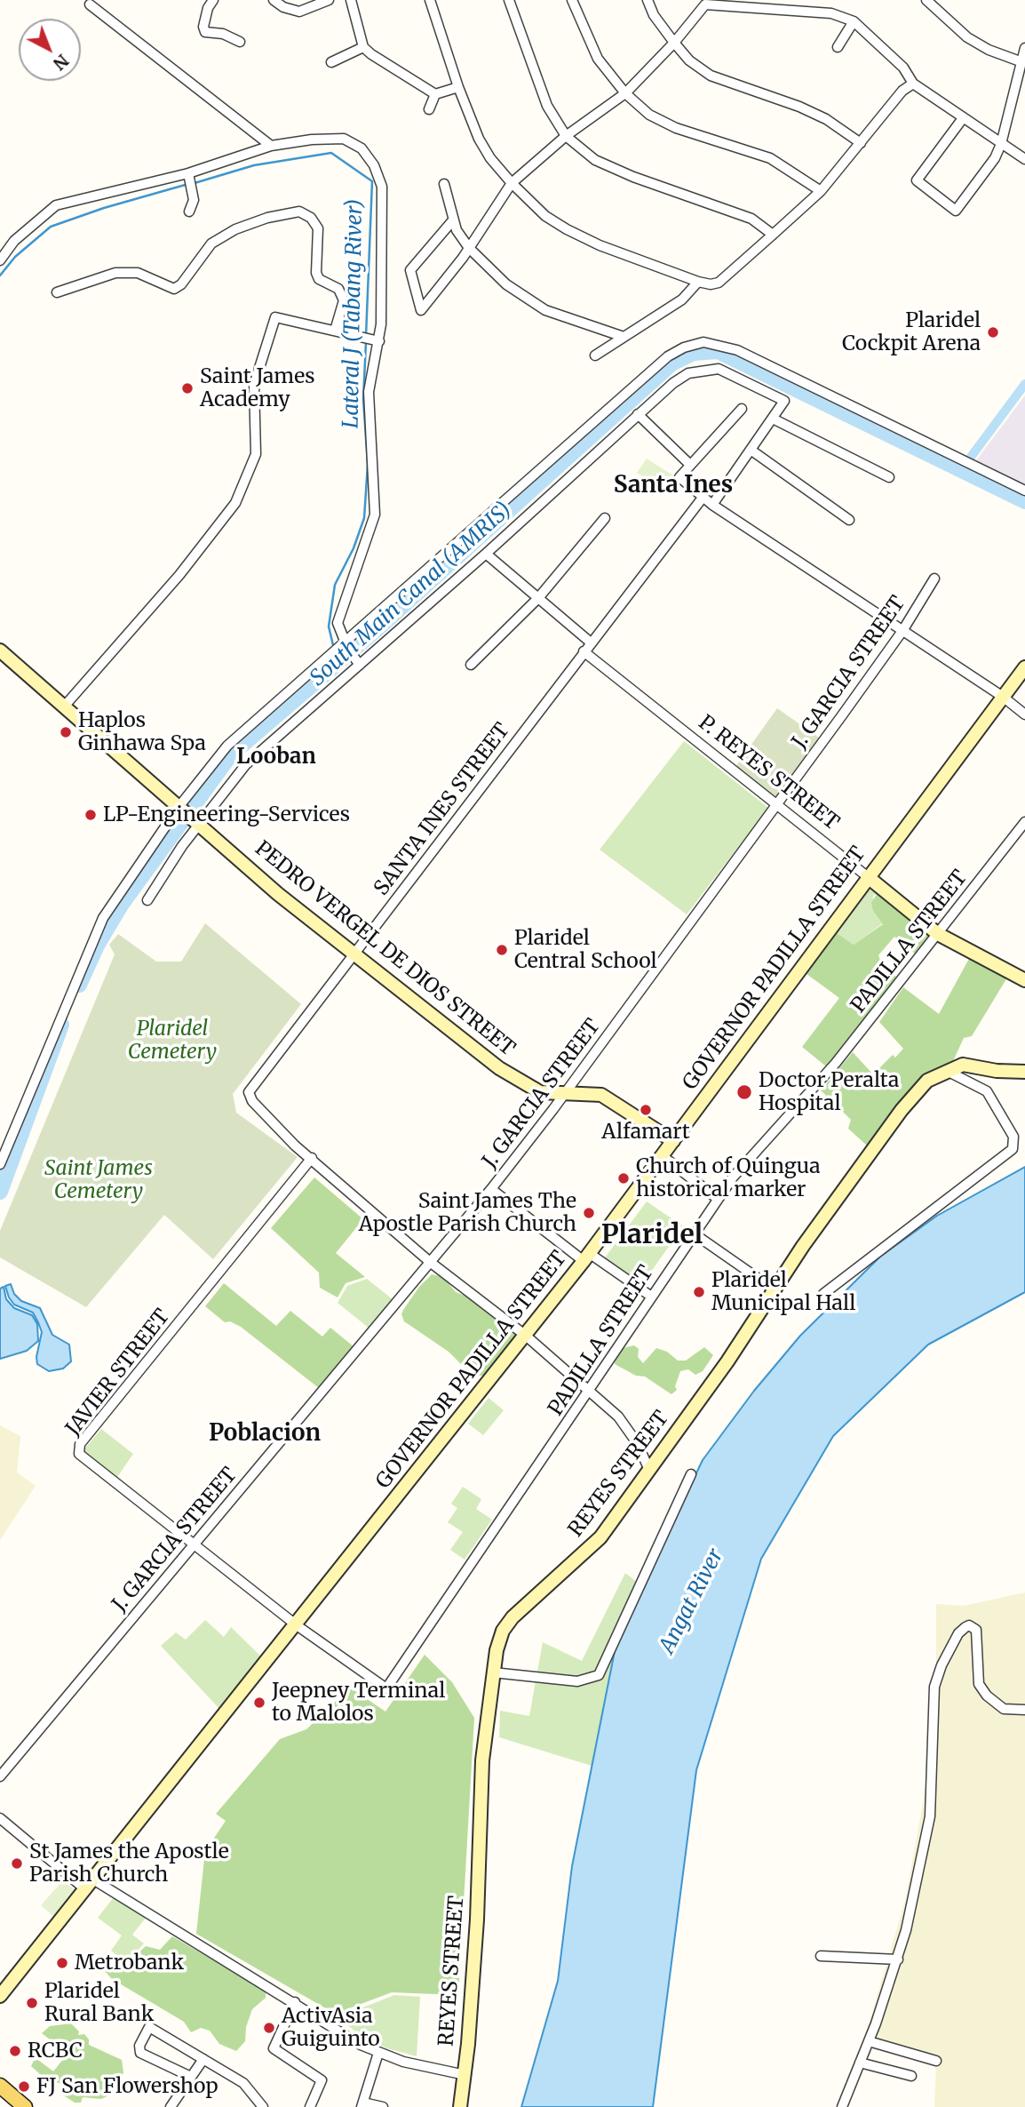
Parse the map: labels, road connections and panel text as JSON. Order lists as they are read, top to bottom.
{
  "streets": {
    "street": [
      "J. GARCIA STREET",
      "P. REYES STREET",
      "SANTA INES STREET",
      "PADILLA STREET",
      "PEDRO VERGEL DE DIOS STREET",
      "GOVERNOR PADILLA STREET",
      "JAVIER STREET",
      "REYES STREET"
    ]
  },
  "crossings": [
    ["J. GARCIA STREET", "P. REYES STREET"],
    ["J. GARCIA STREET", "SANTA INES STREET"],
    ["J. GARCIA STREET", "PEDRO VERGEL DE DIOS STREET"],
    ["J. GARCIA STREET", "JAVIER STREET"],
    ["P. REYES STREET", "SANTA INES STREET"],
    ["P. REYES STREET", "PADILLA STREET"],
    ["P. REYES STREET", "GOVERNOR PADILLA STREET"],
    ["SANTA INES STREET", "PADILLA STREET"],
    ["SANTA INES STREET", "PEDRO VERGEL DE DIOS STREET"],
    ["SANTA INES STREET", "GOVERNOR PADILLA STREET"],
    ["SANTA INES STREET", "JAVIER STREET"],
    ["SANTA INES STREET", "REYES STREET"],
    ["PADILLA STREET", "JAVIER STREET"],
    ["PEDRO VERGEL DE DIOS STREET", "GOVERNOR PADILLA STREET"],
    ["GOVERNOR PADILLA STREET", "JAVIER STREET"]
  ],
  "districts": [
    "Santa Ines",
    "Looban",
    "Plaridel",
    "Poblacion"
  ],
  "water": ["Lateral J (Tabang River)", "South Main Canal (AMRIS)", "Angat River"],
  "parks": ["Plaridel Cemetery", "Saint James Cemetery"],
  "places": [
    "Plaridel Cockpit Arena",
    "Saint James Academy",
    "Haplos Ginhawa Spa",
    "LP-Engineering-Services",
    "Plaridel Central School",
    "Doctor Peralta Hospital",
    "Alfamart",
    "Church of Quingua historical marker",
    "Saint James The Apostle Parish Church",
    "Plaridel Municipal Hall",
    "Jeepney Terminal to Malolos",
    "St James the Apostle Parish Church",
    "Metrobank",
    "Plaridel Rural Bank",
    "ActivAsia Guiguinto",
    "RCBC",
    "FJ San Flowershop"
  ],
  "north": "bottom right"
}
